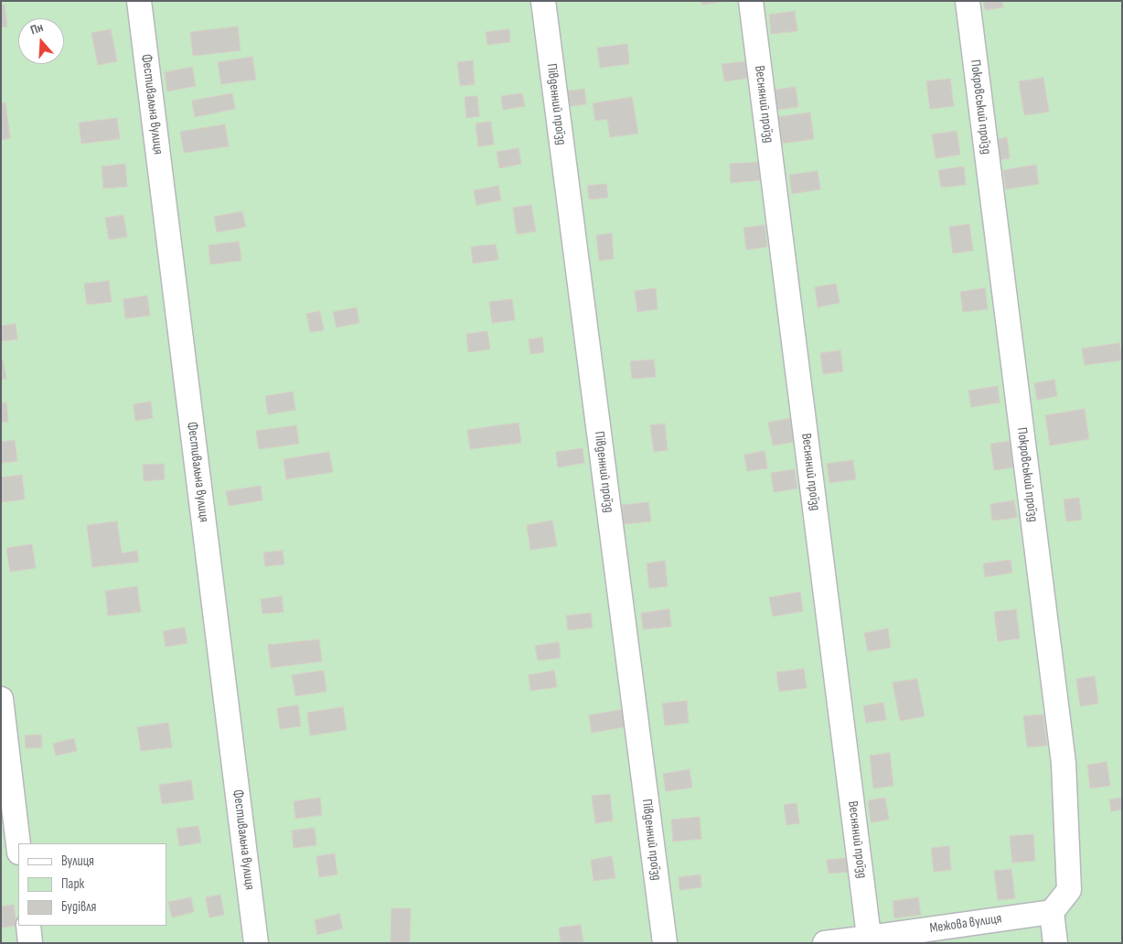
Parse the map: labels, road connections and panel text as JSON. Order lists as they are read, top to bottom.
{
  "streets": {
    "street": [
      "Фестивальна вулиця",
      "Південний проїзд",
      "Весняний проїзд",
      "Покровський проїзд",
      "Межова вулиця"
    ]
  },
  "crossings": [
    ["Весняний проїзд", "Межова вулиця"],
    ["Покровський проїзд", "Межова вулиця"]
  ],
  "legend": ["Вулиця", "Парк", "Будівля"],
  "north": "top"
}
